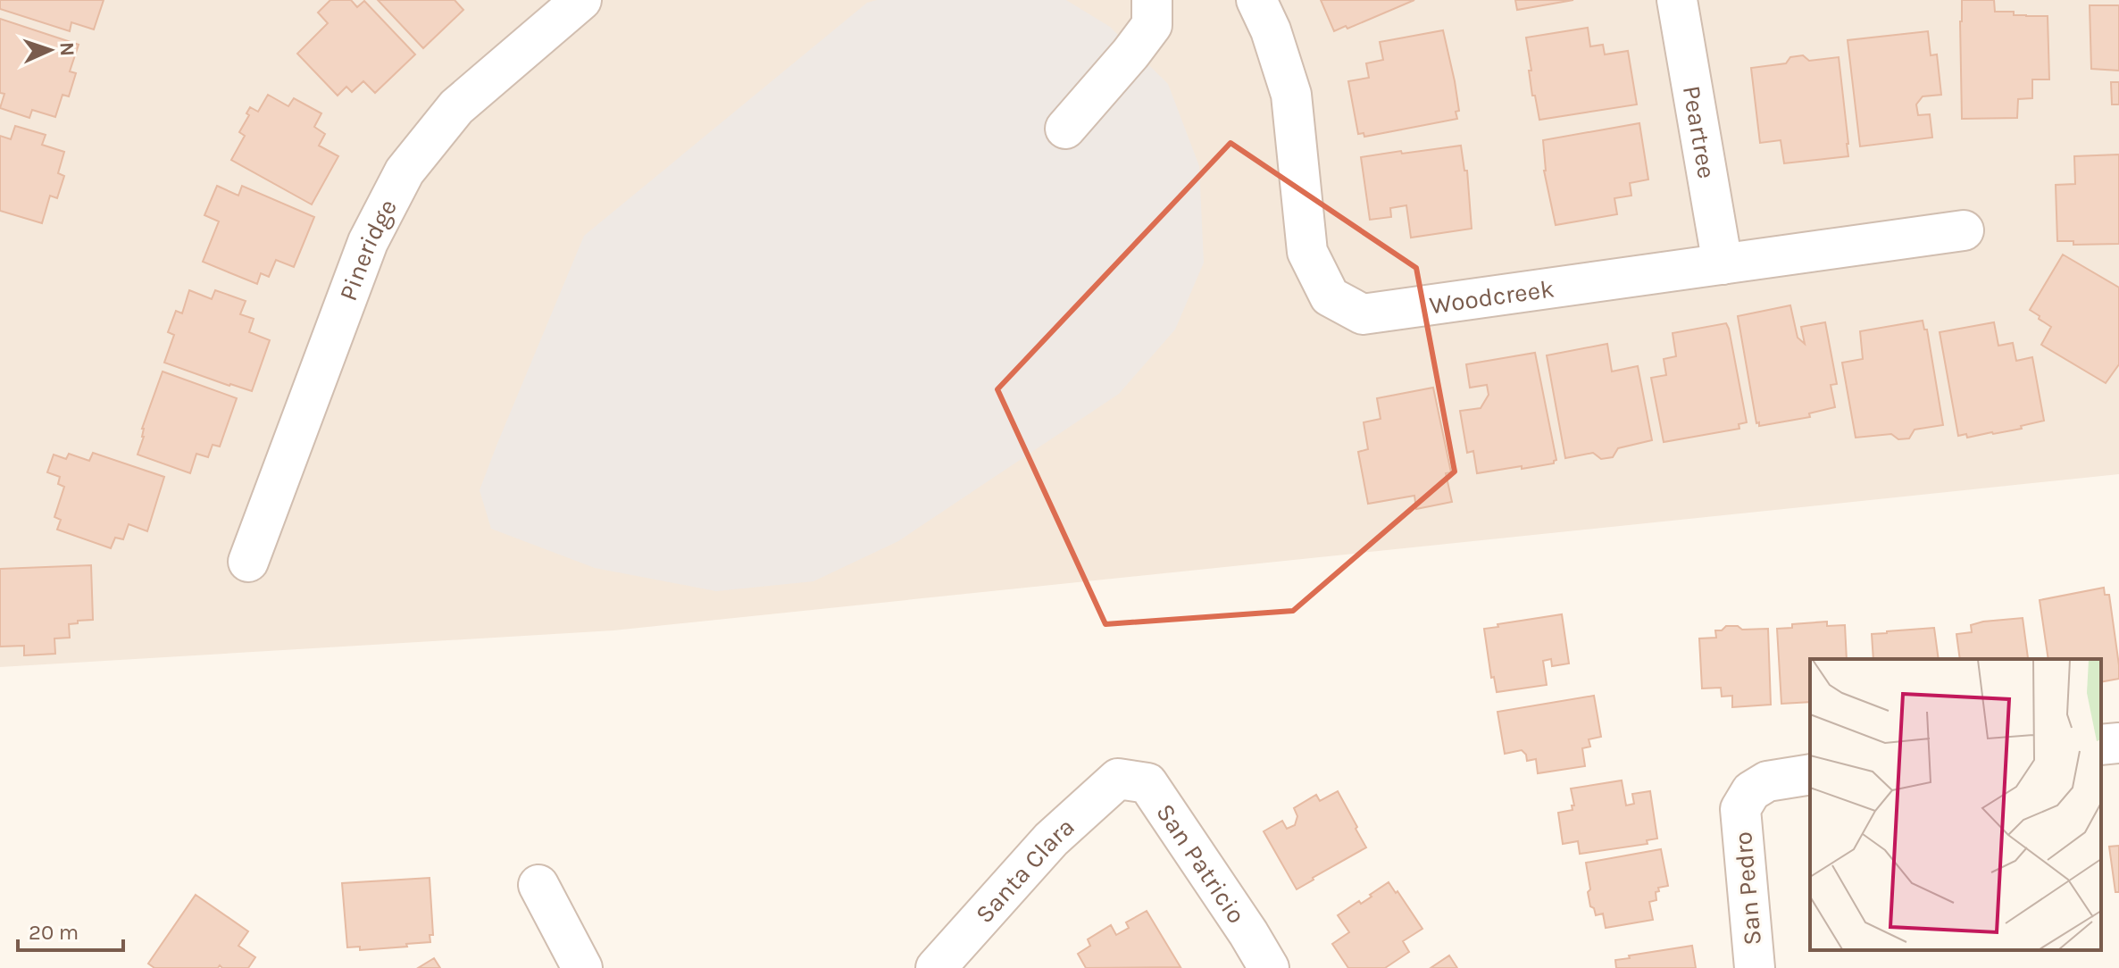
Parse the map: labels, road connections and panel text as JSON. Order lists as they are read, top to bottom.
{
  "streets": {
    "street": [
      "Peartree",
      "Pineridge",
      "Woodcreek",
      "San Patricio",
      "Santa Clara",
      "San Pedro"
    ]
  },
  "crossings": [
    ["Peartree", "Woodcreek"],
    ["San Patricio", "Santa Clara"]
  ],
  "scale_bar": "20 m",
  "north": "right"
}
